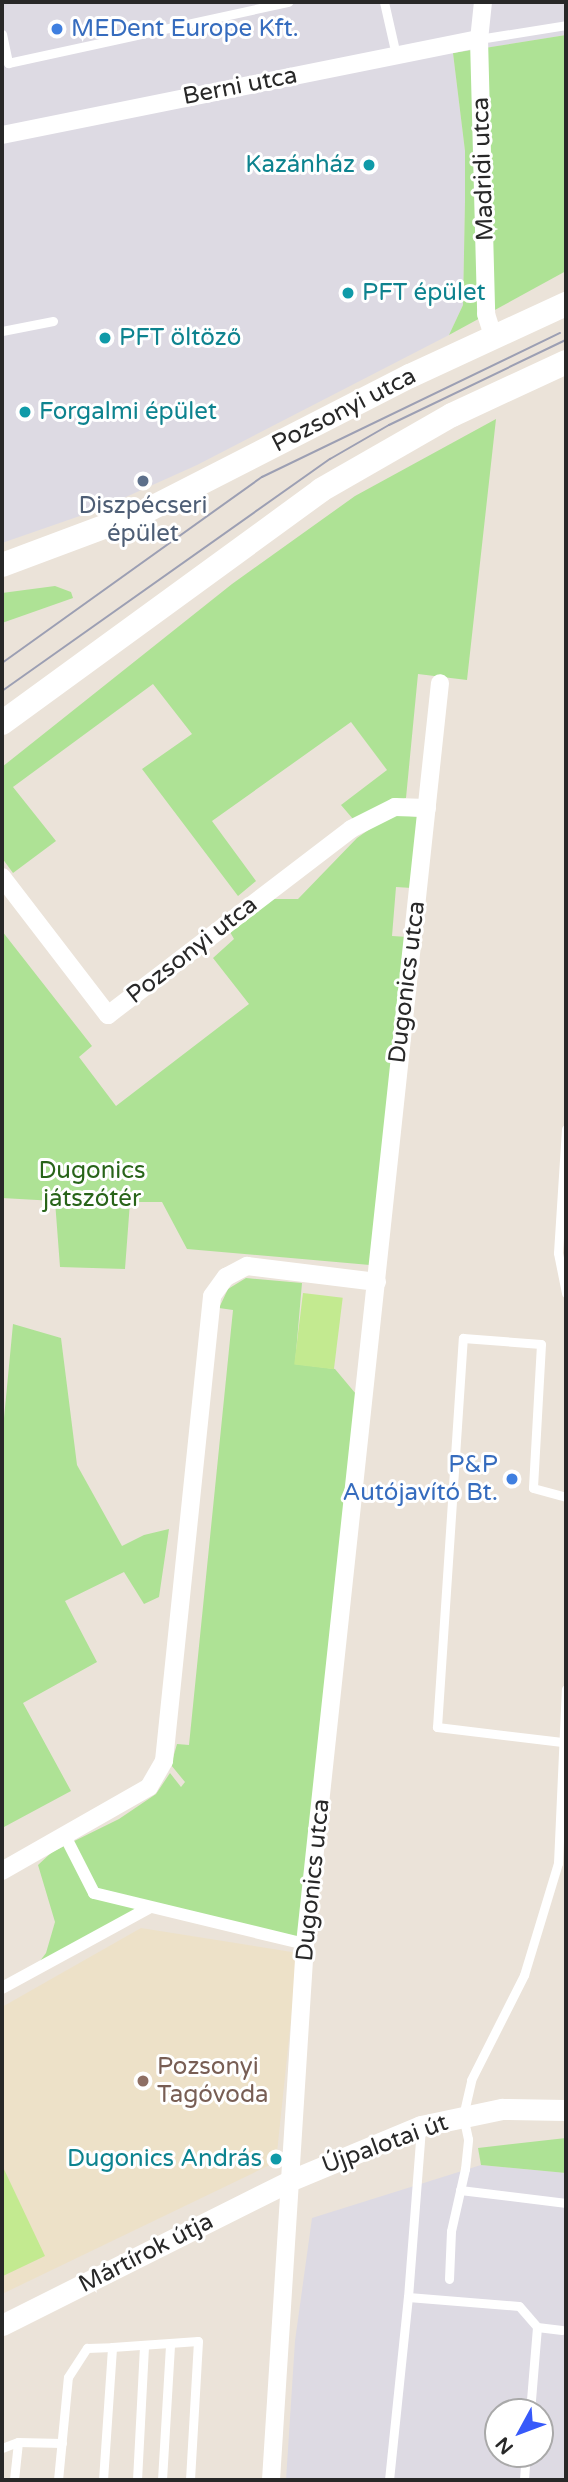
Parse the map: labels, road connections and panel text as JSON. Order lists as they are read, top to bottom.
{
  "streets": {
    "main road": ["Pozsonyi utca"],
    "street": [
      "Berni utca",
      "Madridi utca",
      "Dugonics utca",
      "Újpalotai út",
      "Mártírok útja"
    ]
  },
  "crossings": [
    ["Berni utca", "Madridi utca"],
    ["Madridi utca", "Pozsonyi utca"],
    ["Pozsonyi utca", "Dugonics utca"],
    ["Dugonics utca", "Újpalotai út"],
    ["Dugonics utca", "Mártírok útja"],
    ["Újpalotai út", "Mártírok útja"]
  ],
  "parks": ["Dugonics játszótér"],
  "places": [
    "MEDent Europe Kft.",
    "Kazánház",
    "PFT épület",
    "PFT öltöző",
    "Forgalmi épület",
    "Diszpécseri épület",
    "P&P Autójavító Bt.",
    "Pozsonyi Tagóvoda",
    "Dugonics András"
  ],
  "north": "bottom left"
}
